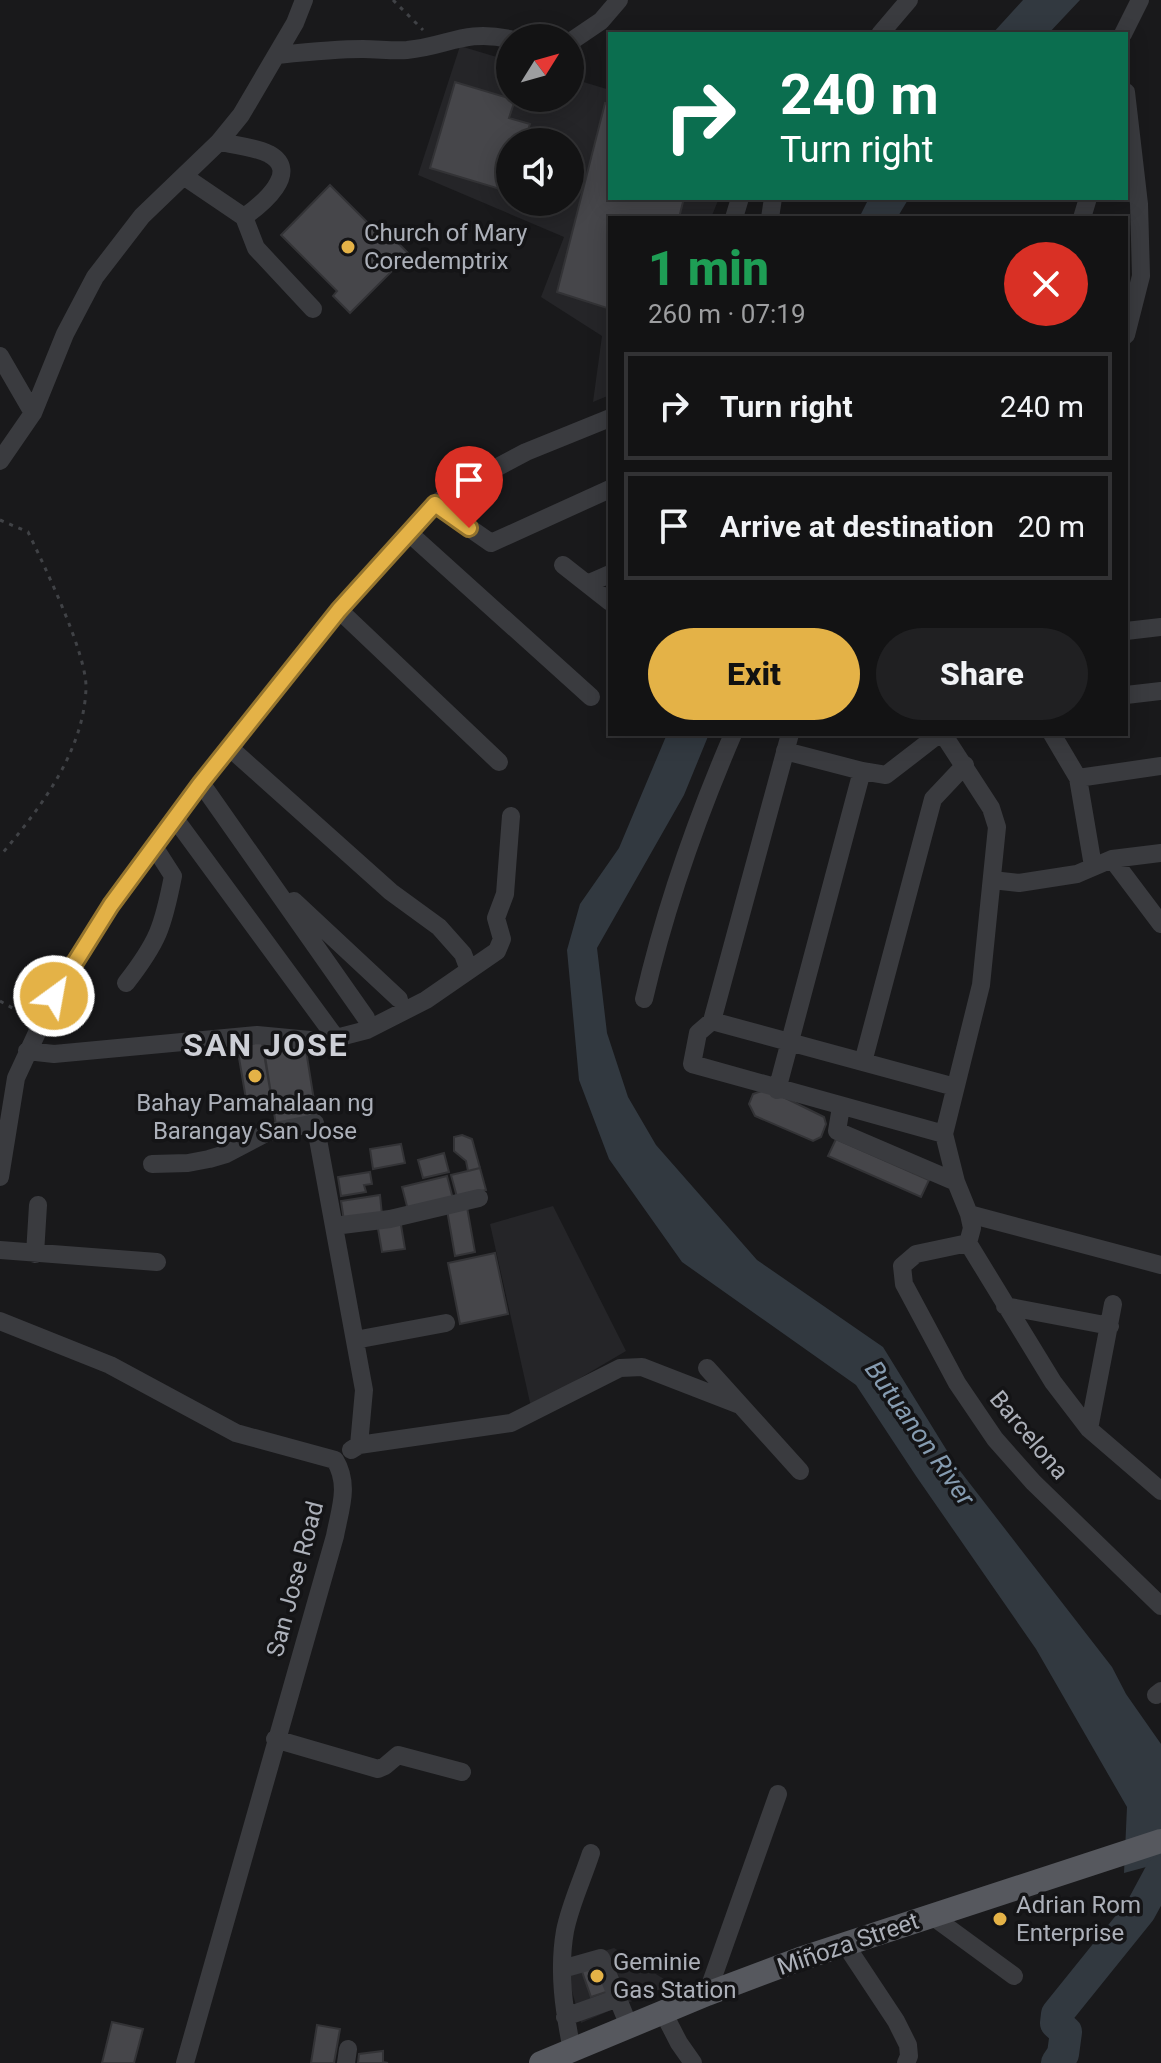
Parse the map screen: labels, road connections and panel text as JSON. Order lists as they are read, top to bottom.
{
  "streets": {
    "main road": ["Miñoza Street"],
    "street": ["Barcelona", "San Jose Road"]
  },
  "districts": ["SAN JOSE"],
  "water": ["Butuanon River"],
  "places": [
    "Church of Mary Coredemptrix",
    "Bahay Pamahalaan ng Barangay San Jose",
    "Adrian Rom Enterprise",
    "Geminie Gas Station"
  ],
  "north": "top right",
  "page": {
    "turn": ["240 m", "Turn right"],
    "heading": ["1 min", "260 m · 07:19"],
    "list": [
      {
        "name": "Turn right",
        "value": "240 m"
      },
      {
        "name": "Arrive at destination",
        "value": "20 m"
      }
    ],
    "buttons": ["Exit", "Share"]
  }
}
